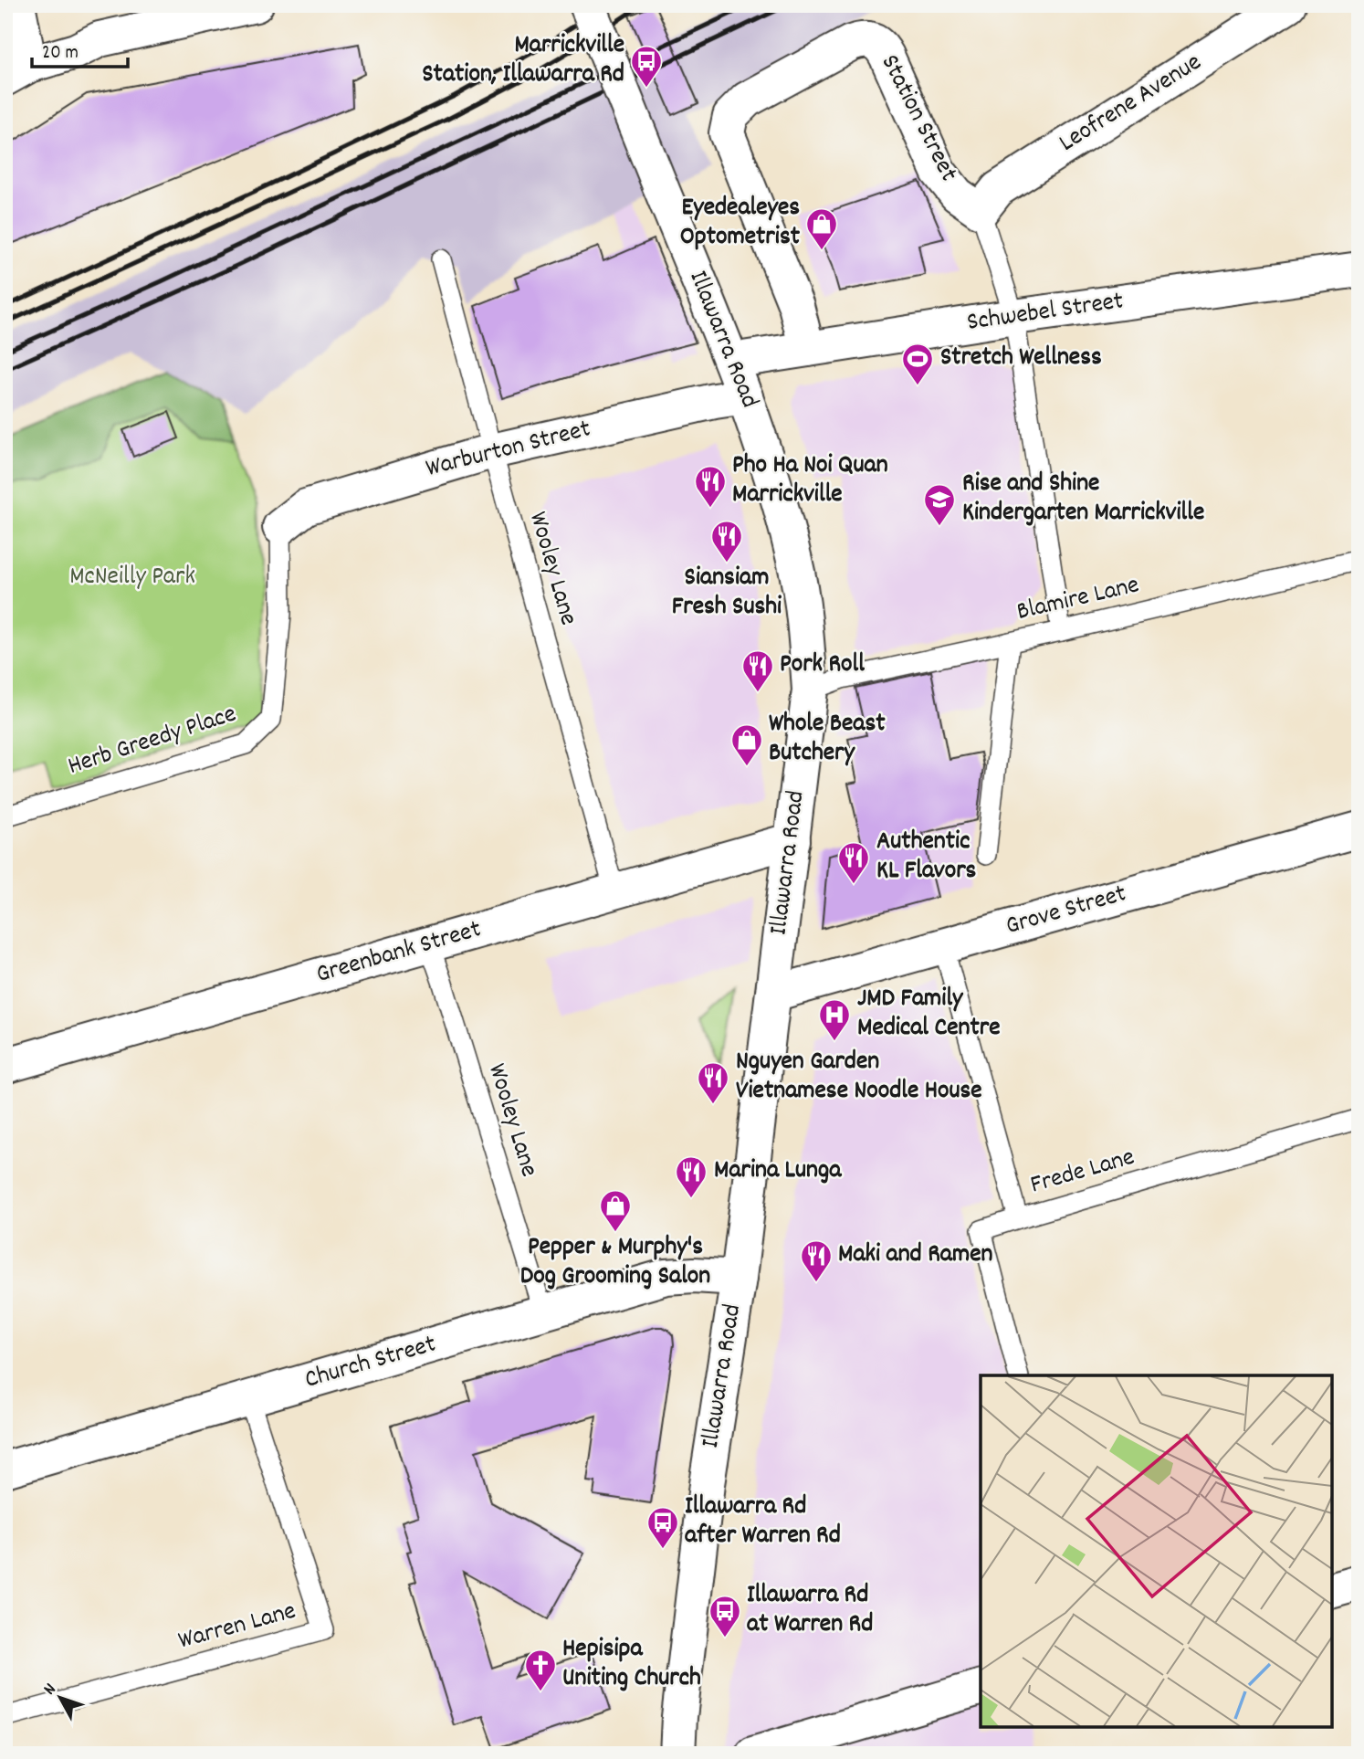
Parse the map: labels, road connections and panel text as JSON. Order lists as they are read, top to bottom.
{
  "streets": {
    "street": [
      "Leofrene Avenue",
      "Station Street",
      "Schwebel Street",
      "Illawarra Road",
      "Warburton Street",
      "Grove Street",
      "Greenbank Street",
      "Church Street"
    ],
    "lane": [
      "Wooley Lane",
      "Blamire Lane",
      "Herb Greedy Place",
      "Frede Lane",
      "Warren Lane"
    ]
  },
  "crossings": [
    ["Leofrene Avenue", "Station Street"],
    ["Station Street", "Schwebel Street"],
    ["Schwebel Street", "Illawarra Road"],
    ["Illawarra Road", "Warburton Street"],
    ["Illawarra Road", "Blamire Lane"],
    ["Illawarra Road", "Grove Street"],
    ["Illawarra Road", "Greenbank Street"],
    ["Illawarra Road", "Church Street"],
    ["Warburton Street", "Wooley Lane"],
    ["Warburton Street", "Herb Greedy Place"],
    ["Wooley Lane", "Greenbank Street"],
    ["Wooley Lane", "Church Street"],
    ["Grove Street", "Frede Lane"],
    ["Church Street", "Warren Lane"]
  ],
  "parks": ["McNeilly Park"],
  "places": {
    "bus stop": ["Marrickville Station, Illawarra Rd", "Illawarra Rd after Warren Rd", "Illawarra Rd at Warren Rd"],
    "shop": ["Eyedealeyes Optometrist", "Whole Beast Butchery", "Pepper & Murphy's Dog Grooming Salon"],
    "sports": ["Stretch Wellness"],
    "restaurant": [
      "Pho Ha Noi Quan Marrickville",
      "Siansiam Fresh Sushi",
      "Pork Roll",
      "Authentic KL Flavors",
      "Nguyen Garden Vietnamese Noodle House",
      "Marina Lunga",
      "Maki and Ramen"
    ],
    "school or university": ["Rise and Shine Kindergarten Marrickville"],
    "hospital": ["JMD Family Medical Centre"],
    "church": ["Hepisipa Uniting Church"]
  },
  "scale_bar": "20 m",
  "north": "top left"
}
